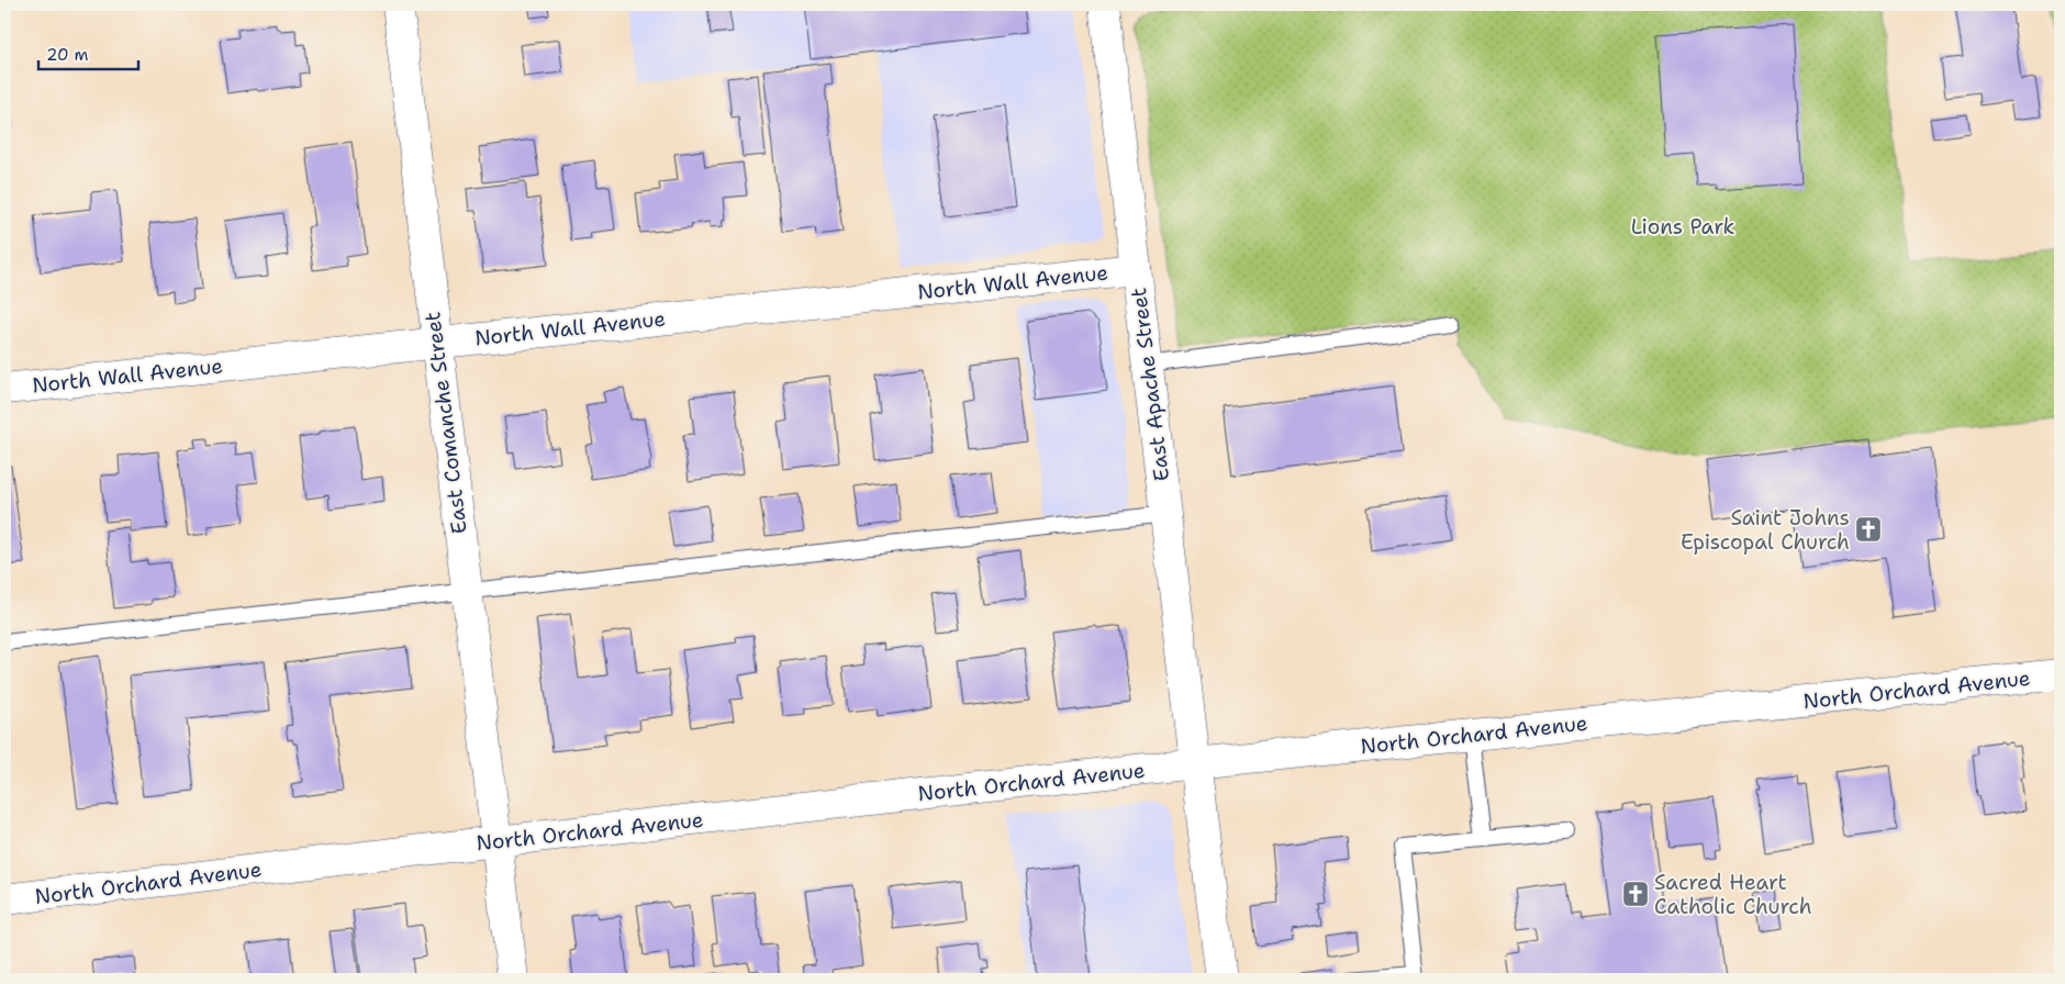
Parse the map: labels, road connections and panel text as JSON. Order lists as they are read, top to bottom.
{
  "streets": {
    "street": [
      "North Wall Avenue",
      "East Apache Street",
      "East Comanche Street",
      "North Orchard Avenue"
    ]
  },
  "crossings": [
    ["North Wall Avenue", "East Apache Street"],
    ["North Wall Avenue", "East Comanche Street"],
    ["East Apache Street", "North Orchard Avenue"],
    ["East Comanche Street", "North Orchard Avenue"]
  ],
  "parks": ["Lions Park"],
  "places": {
    "church": ["Saint Johns Episcopal Church", "Sacred Heart Catholic Church"]
  },
  "scale_bar": "20 m"
}
